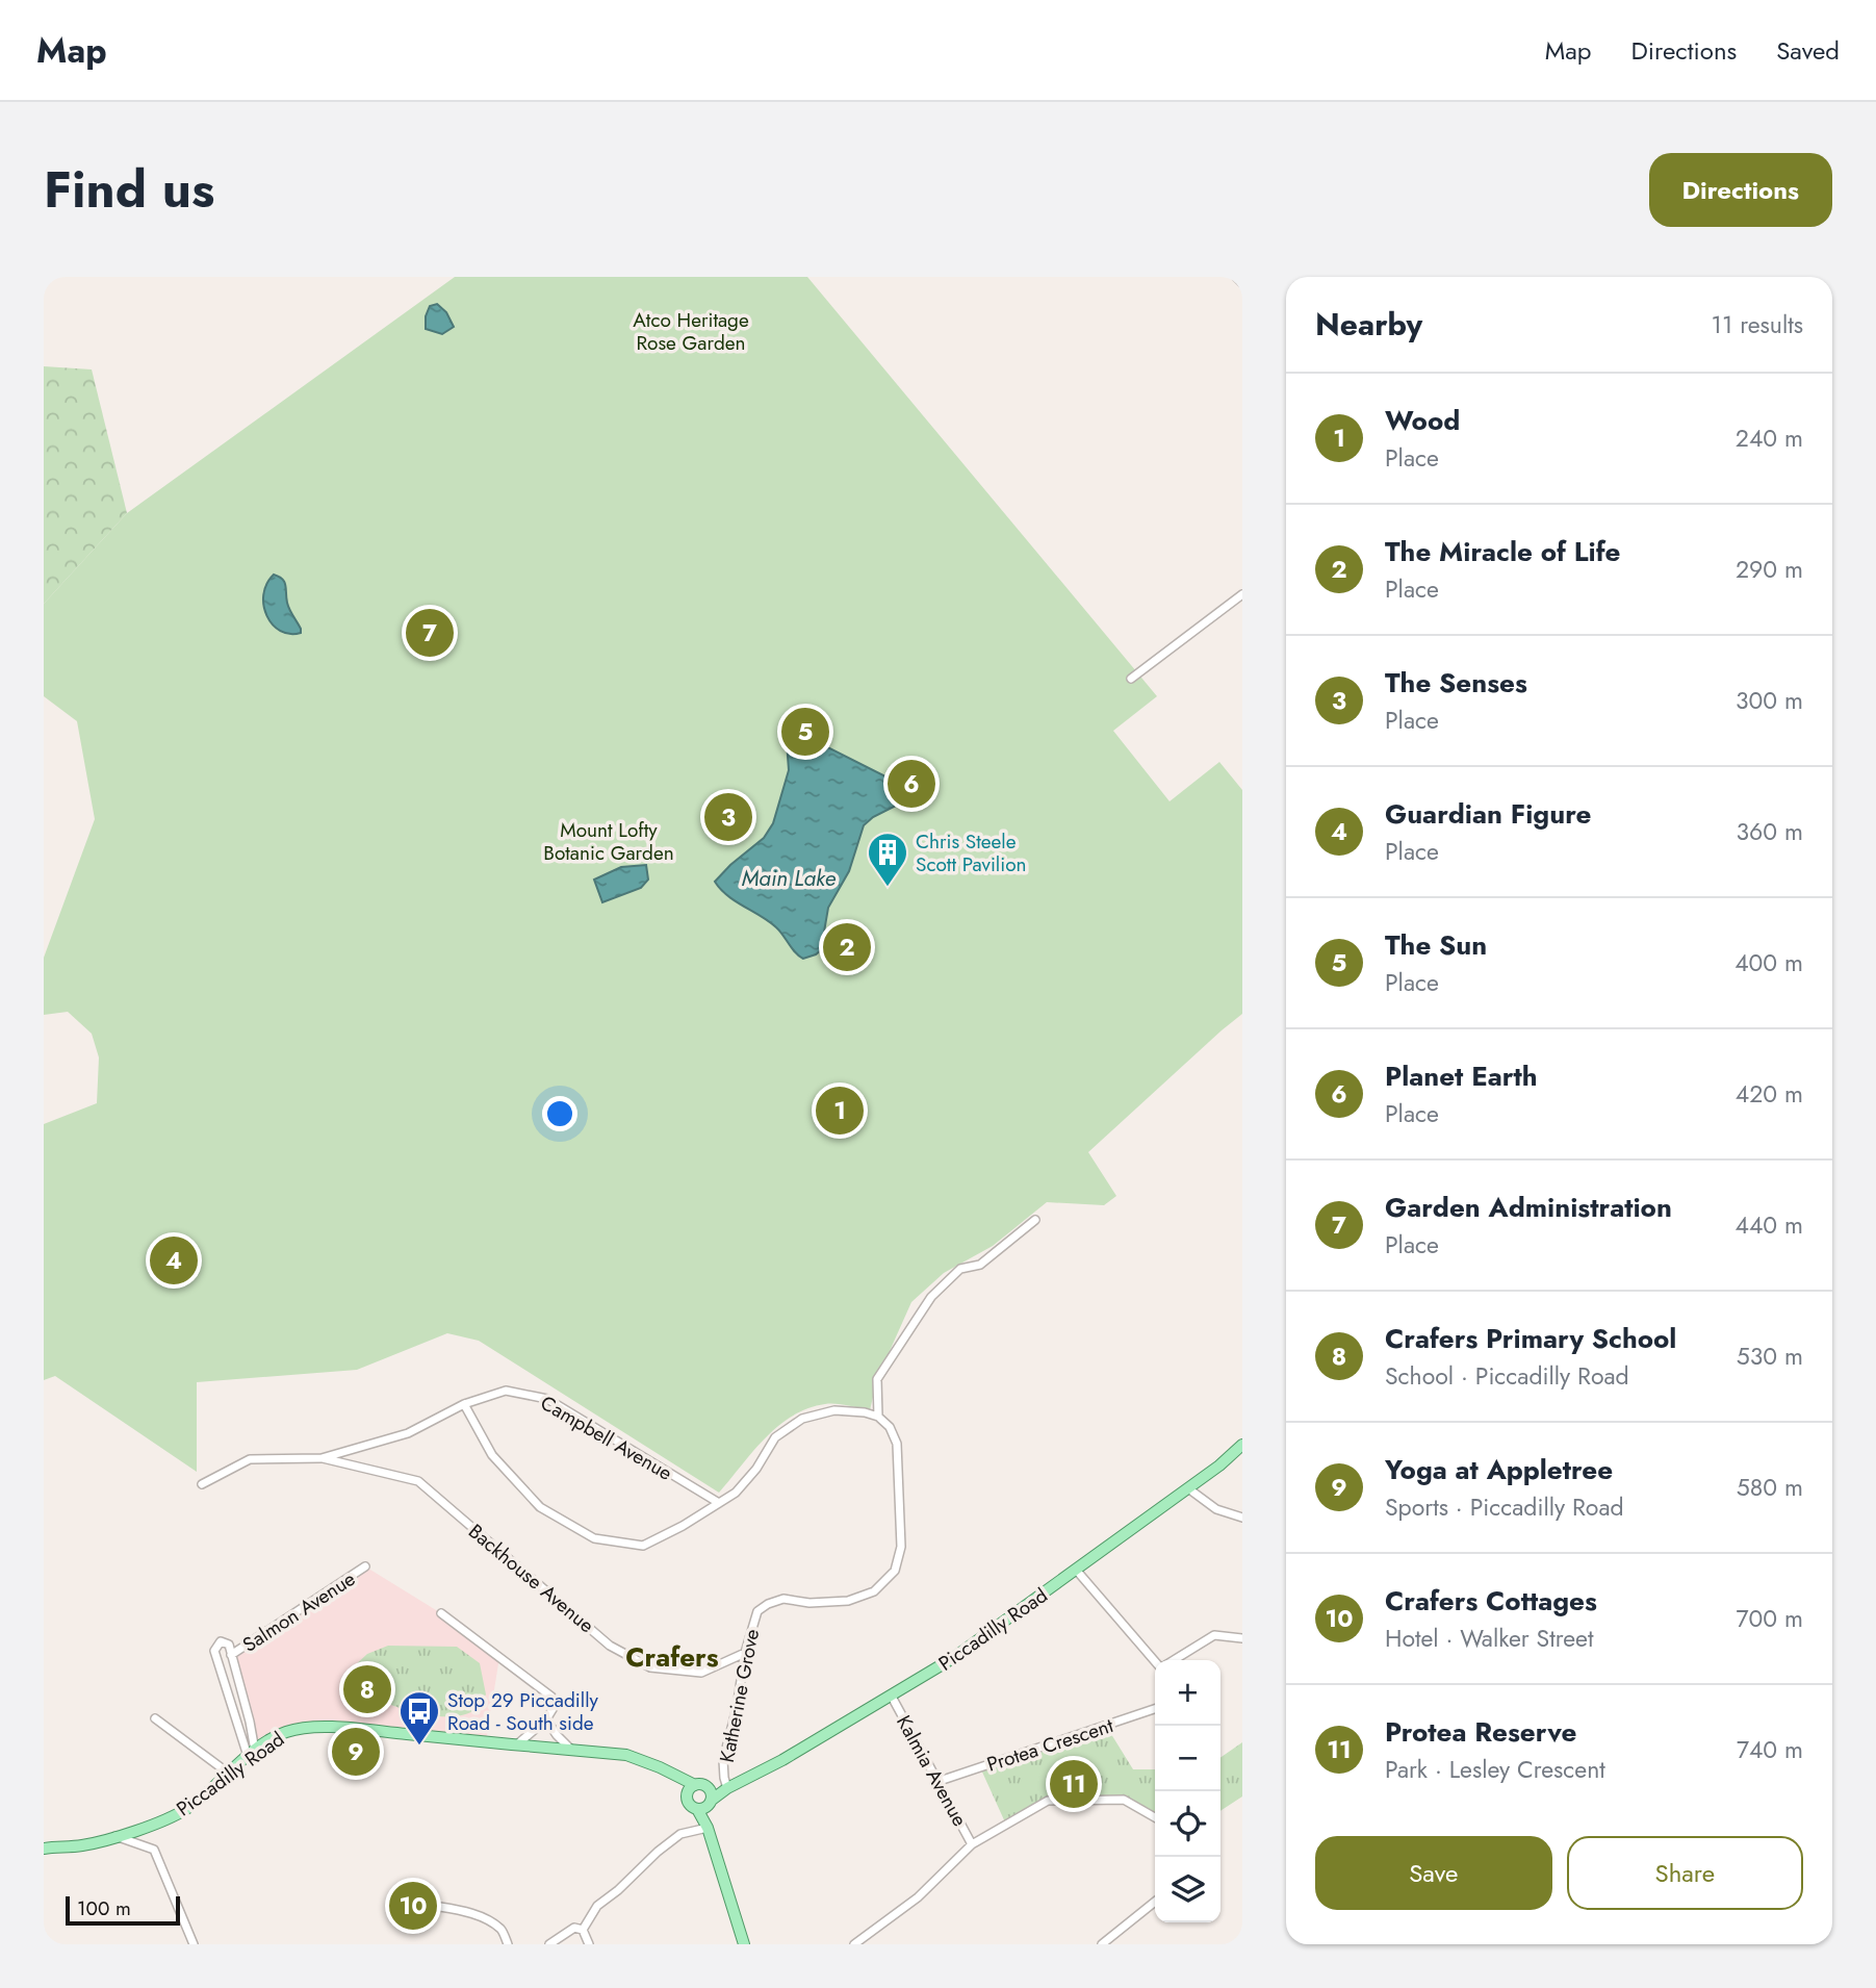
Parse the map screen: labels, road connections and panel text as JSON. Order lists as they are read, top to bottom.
{
  "streets": {
    "main road": ["Piccadilly Road"],
    "street": [
      "Campbell Avenue",
      "Backhouse Avenue",
      "Salmon Avenue",
      "Katherine Grove",
      "Protea Crescent",
      "Kalmia Avenue"
    ]
  },
  "crossings": [
    ["Campbell Avenue", "Backhouse Avenue"],
    ["Backhouse Avenue", "Katherine Grove"],
    ["Piccadilly Road", "Katherine Grove"],
    ["Piccadilly Road", "Kalmia Avenue"],
    ["Protea Crescent", "Kalmia Avenue"]
  ],
  "districts": ["Crafers"],
  "water": ["Main Lake"],
  "parks": ["Atco Heritage Rose Garden", "Mount Lofty Botanic Garden"],
  "places": {
    "building": ["Chris Steele Scott Pavilion"],
    "bus stop": ["Stop 29 Piccadilly Road - South side"]
  },
  "scale_bar": "100 m",
  "page": {
    "header": "Map",
    "nav": ["Map", "Directions", "Saved"],
    "title": "Find us",
    "buttons": [
      "Directions",
      ["Save", "Share"]
    ],
    "heading": ["Nearby", "11 results"],
    "list": [
      {
        "mark": "1",
        "name": "Wood",
        "note": "Place",
        "value": "240 m"
      },
      {
        "mark": "2",
        "name": "The Miracle of Life",
        "note": "Place",
        "value": "290 m"
      },
      {
        "mark": "3",
        "name": "The Senses",
        "note": "Place",
        "value": "300 m"
      },
      {
        "mark": "4",
        "name": "Guardian Figure",
        "note": "Place",
        "value": "360 m"
      },
      {
        "mark": "5",
        "name": "The Sun",
        "note": "Place",
        "value": "400 m"
      },
      {
        "mark": "6",
        "name": "Planet Earth",
        "note": "Place",
        "value": "420 m"
      },
      {
        "mark": "7",
        "name": "Garden Administration",
        "note": "Place",
        "value": "440 m"
      },
      {
        "mark": "8",
        "name": "Crafers Primary School",
        "note": "School · Piccadilly Road",
        "value": "530 m"
      },
      {
        "mark": "9",
        "name": "Yoga at Appletree",
        "note": "Sports · Piccadilly Road",
        "value": "580 m"
      },
      {
        "mark": "10",
        "name": "Crafers Cottages",
        "note": "Hotel · Walker Street",
        "value": "700 m"
      },
      {
        "mark": "11",
        "name": "Protea Reserve",
        "note": "Park · Lesley Crescent",
        "value": "740 m"
      }
    ],
    "pins": [
      "7",
      "5",
      "6",
      "3",
      "2",
      "1",
      "4",
      "8",
      "9",
      "11",
      "10"
    ],
    "map_buttons": ["+", "−"],
    "scale": "100 m"
  }
}
